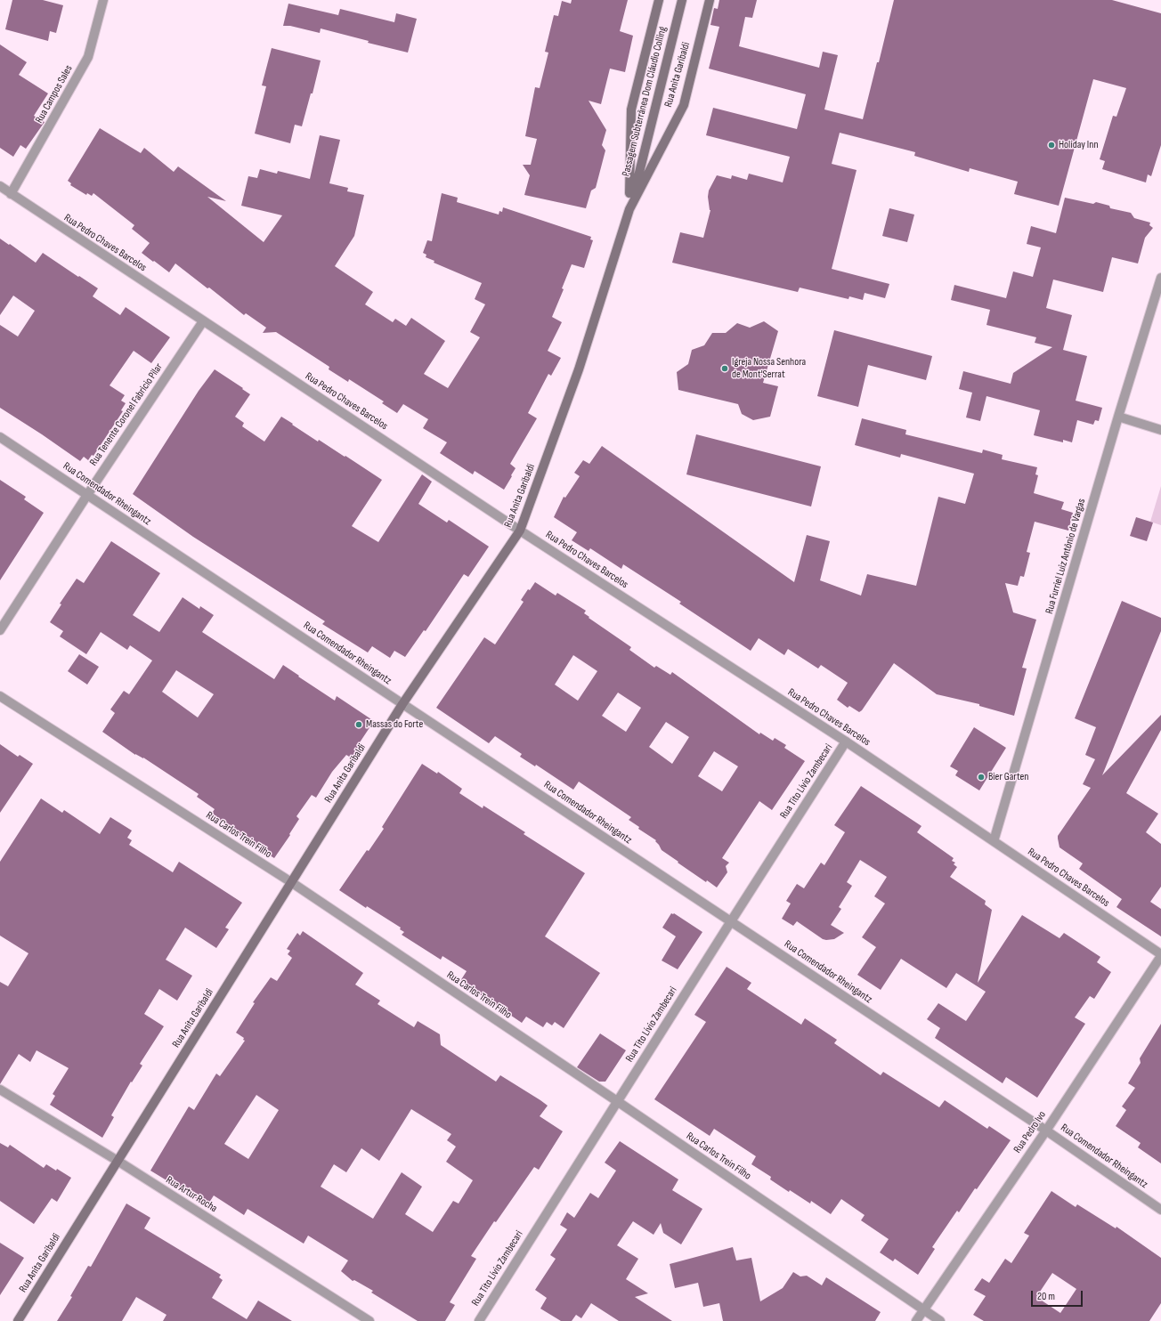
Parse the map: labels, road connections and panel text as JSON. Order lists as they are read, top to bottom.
{
  "streets": {
    "main road": ["Rua Anita Garibaldi", "Passagem Subterrânea Dom Cláudio Colling"],
    "street": [
      "Rua Campos Sales",
      "Rua Pedro Chaves Barcelos",
      "Rua Tenente Coronel Fabricio Pilar",
      "Rua Comendador Rheingantz",
      "Rua Furriel Luiz Antônio de Vargas",
      "Rua Tito Lívio Zambecari",
      "Rua Carlos Trein Filho",
      "Rua Pedro Ivo",
      "Rua Artur Rocha"
    ]
  },
  "crossings": [
    ["Rua Anita Garibaldi", "Passagem Subterrânea Dom Cláudio Colling"],
    ["Rua Anita Garibaldi", "Rua Pedro Chaves Barcelos"],
    ["Rua Anita Garibaldi", "Rua Comendador Rheingantz"],
    ["Rua Anita Garibaldi", "Rua Carlos Trein Filho"],
    ["Rua Anita Garibaldi", "Rua Artur Rocha"],
    ["Rua Campos Sales", "Rua Pedro Chaves Barcelos"],
    ["Rua Pedro Chaves Barcelos", "Rua Tenente Coronel Fabricio Pilar"],
    ["Rua Pedro Chaves Barcelos", "Rua Furriel Luiz Antônio de Vargas"],
    ["Rua Pedro Chaves Barcelos", "Rua Tito Lívio Zambecari"],
    ["Rua Pedro Chaves Barcelos", "Rua Pedro Ivo"],
    ["Rua Tenente Coronel Fabricio Pilar", "Rua Comendador Rheingantz"],
    ["Rua Comendador Rheingantz", "Rua Tito Lívio Zambecari"],
    ["Rua Comendador Rheingantz", "Rua Pedro Ivo"],
    ["Rua Tito Lívio Zambecari", "Rua Carlos Trein Filho"],
    ["Rua Carlos Trein Filho", "Rua Pedro Ivo"]
  ],
  "places": [
    "Holiday Inn",
    "Igreja Nossa Senhora de Mont'Serrat",
    "Massas do Forte",
    "Bier Garten"
  ],
  "scale_bar": "20 m"
}
